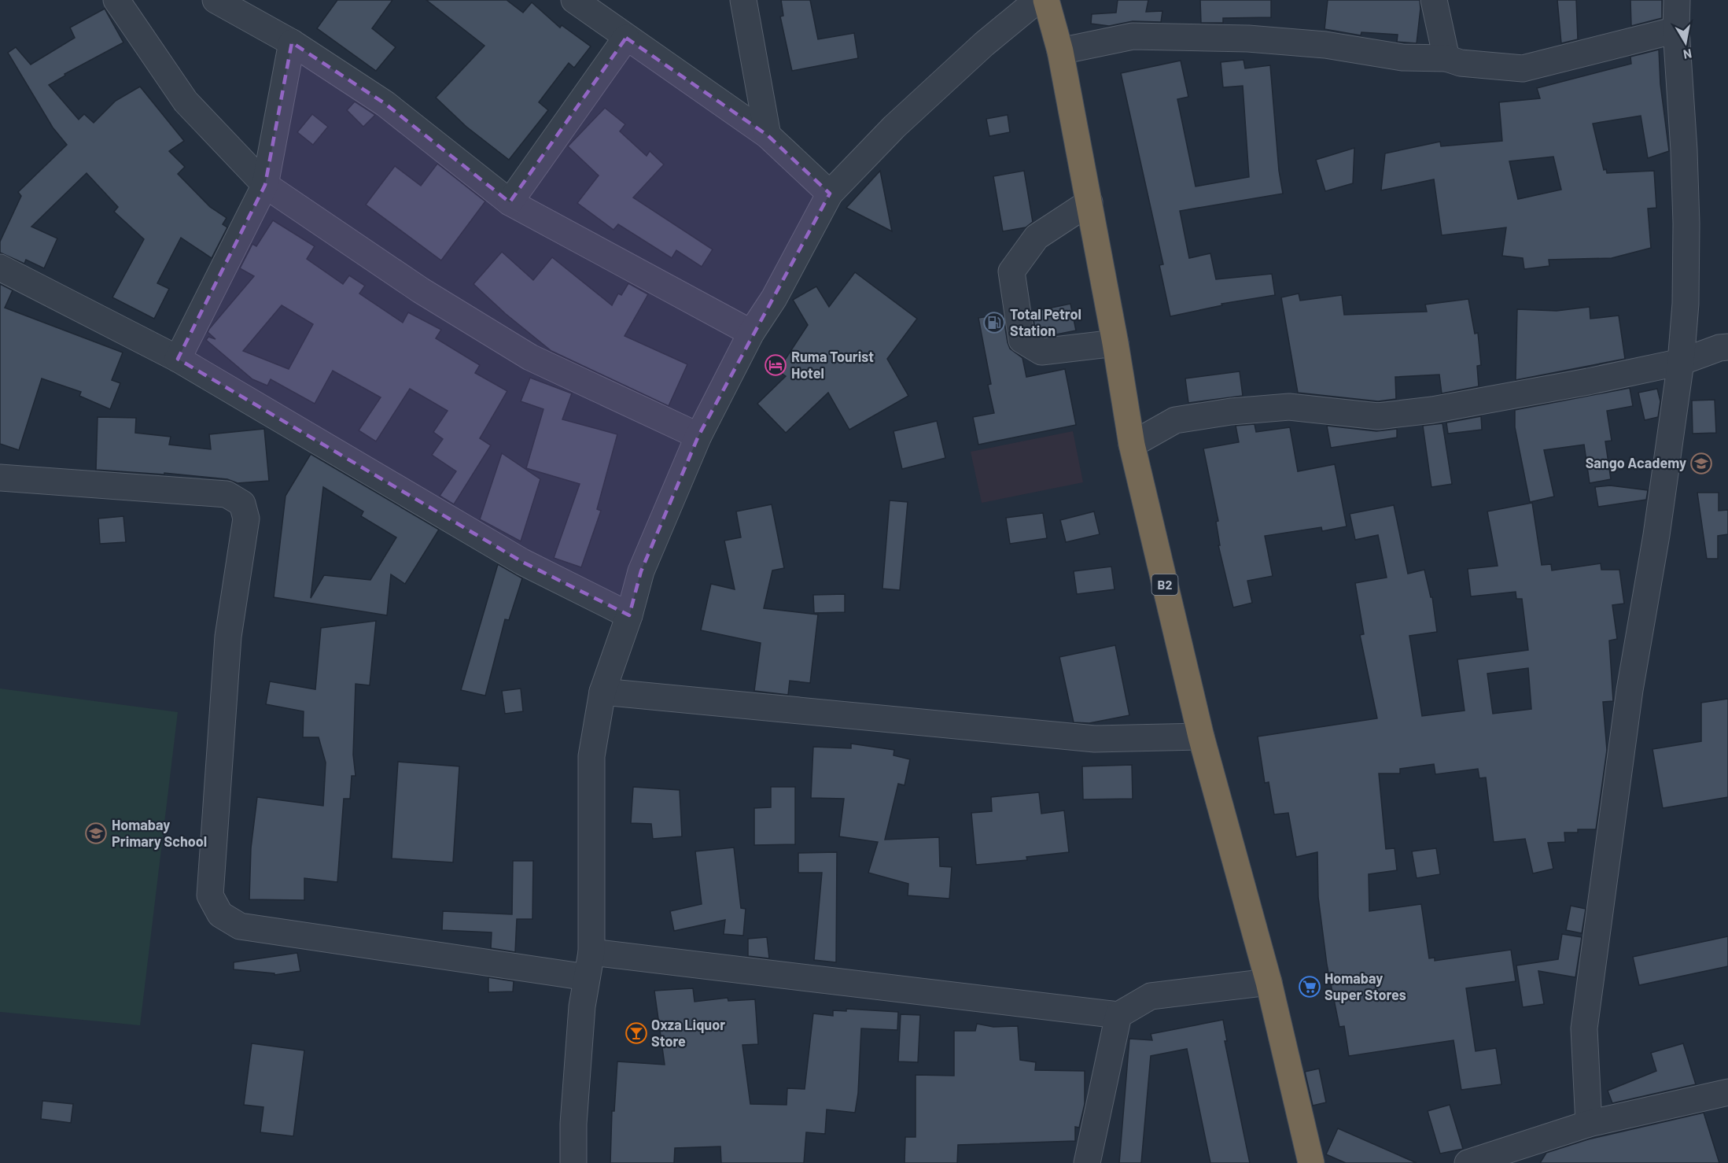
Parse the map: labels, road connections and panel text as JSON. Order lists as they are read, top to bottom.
{
  "streets": {
    "highway": ["B2"]
  },
  "places": {
    "fuel station": ["Total Petrol Station"],
    "hotel": ["Ruma Tourist Hotel"],
    "school or university": ["Sango Academy", "Homabay Primary School"],
    "supermarket": ["Homabay Super Stores"],
    "bar": ["Oxza Liquor Store"]
  },
  "north": "bottom"
}
